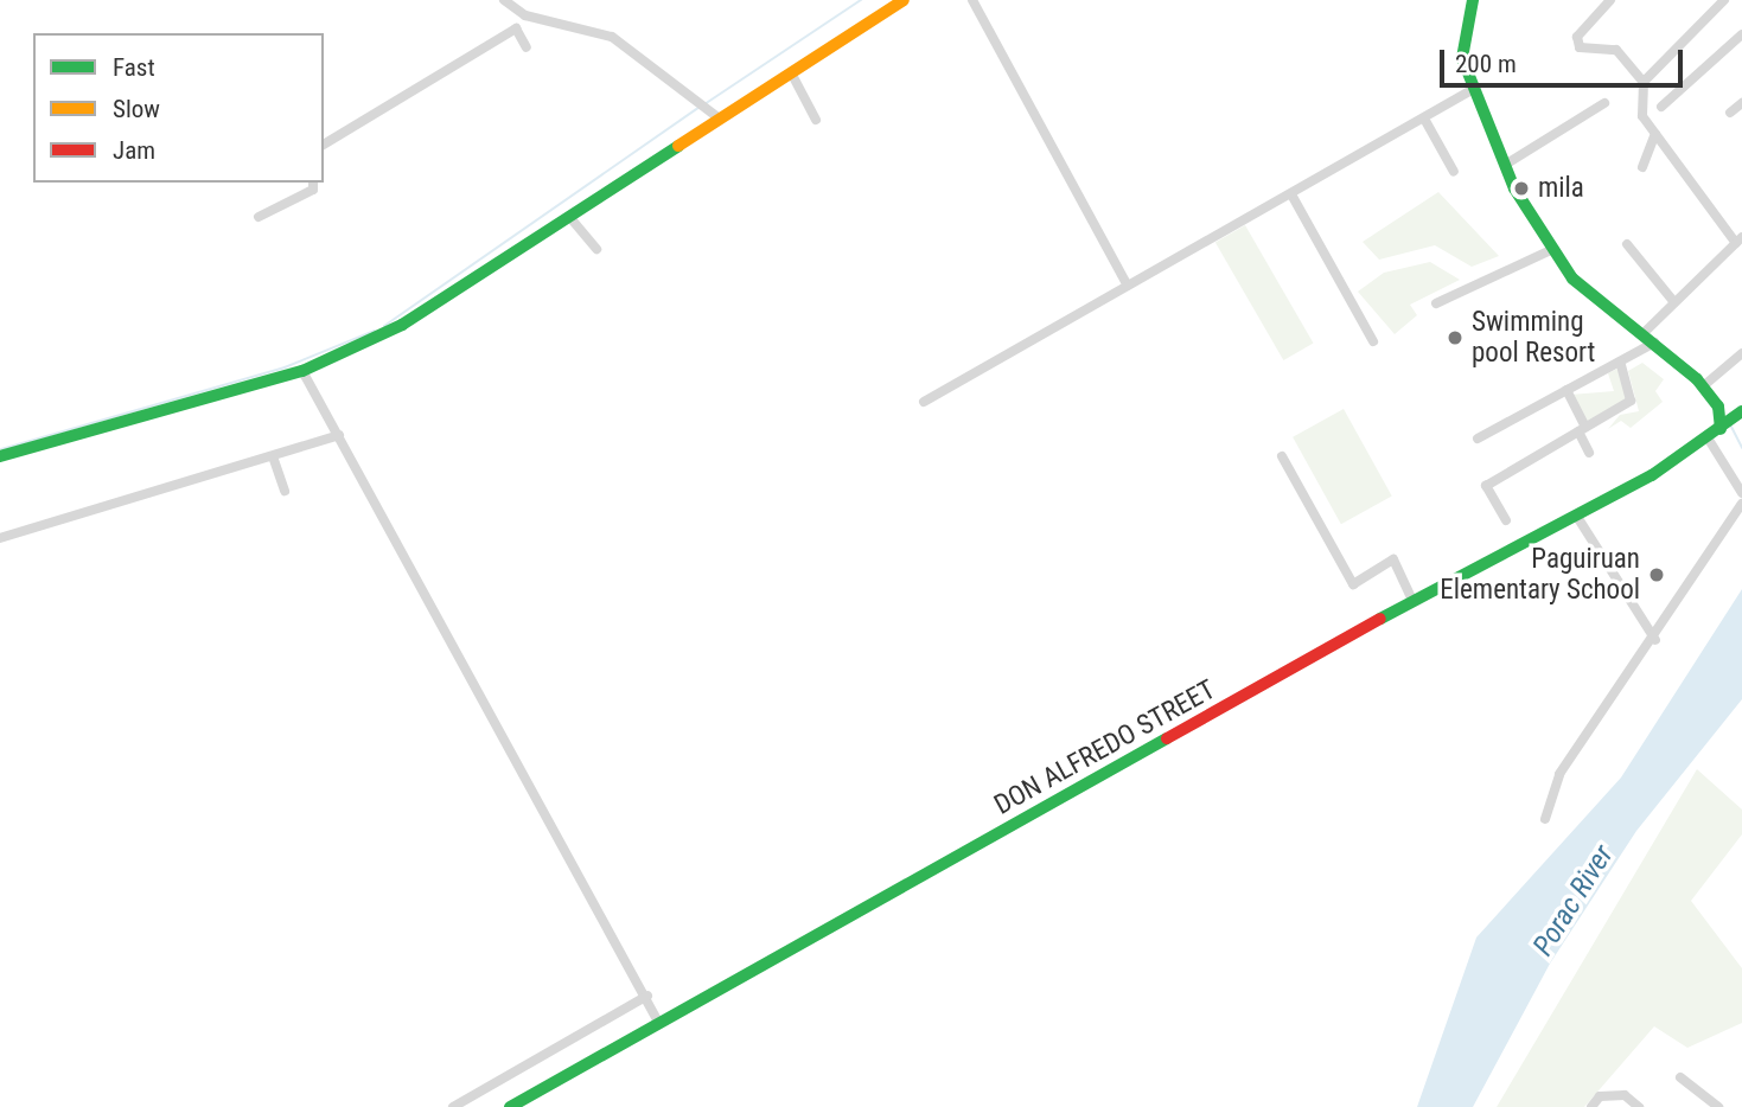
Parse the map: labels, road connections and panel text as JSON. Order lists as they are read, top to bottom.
{
  "streets": {
    "street": ["DON ALFREDO STREET"]
  },
  "water": ["Porac River"],
  "places": ["mila", "Swimming pool Resort", "Paguiruan Elementary School"],
  "legend": ["Fast", "Slow", "Jam"],
  "scale_bar": "200 m"
}
